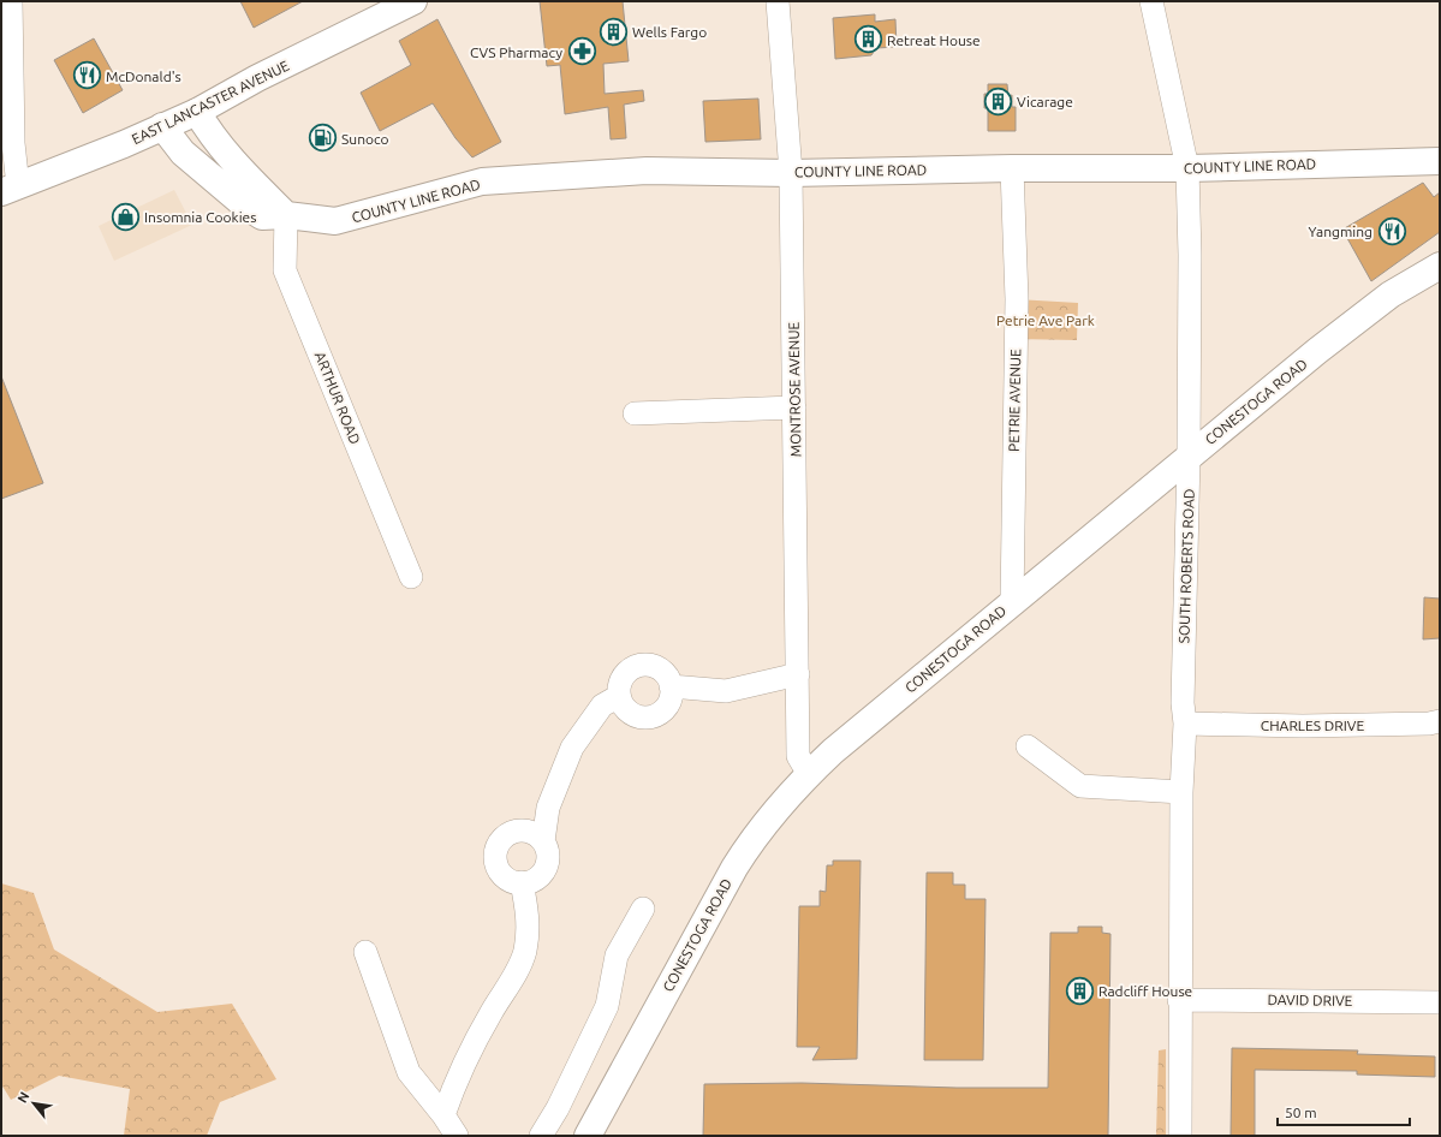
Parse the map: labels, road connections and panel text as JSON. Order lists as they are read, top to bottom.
{
  "streets": {
    "main road": ["EAST LANCASTER AVENUE", "COUNTY LINE ROAD", "CONESTOGA ROAD"],
    "street": [
      "MONTROSE AVENUE",
      "ARTHUR ROAD",
      "PETRIE AVENUE",
      "SOUTH ROBERTS ROAD",
      "CHARLES DRIVE",
      "DAVID DRIVE"
    ]
  },
  "crossings": [
    ["EAST LANCASTER AVENUE", "COUNTY LINE ROAD"],
    ["COUNTY LINE ROAD", "MONTROSE AVENUE"],
    ["COUNTY LINE ROAD", "ARTHUR ROAD"],
    ["COUNTY LINE ROAD", "PETRIE AVENUE"],
    ["COUNTY LINE ROAD", "SOUTH ROBERTS ROAD"],
    ["MONTROSE AVENUE", "CONESTOGA ROAD"],
    ["PETRIE AVENUE", "CONESTOGA ROAD"],
    ["CONESTOGA ROAD", "SOUTH ROBERTS ROAD"],
    ["SOUTH ROBERTS ROAD", "CHARLES DRIVE"],
    ["SOUTH ROBERTS ROAD", "DAVID DRIVE"]
  ],
  "parks": ["Petrie Ave Park"],
  "places": {
    "building": [
      "Wells Fargo",
      "Retreat House",
      "Vicarage",
      "Radcliff House"
    ],
    "pharmacy": ["CVS Pharmacy"],
    "restaurant": ["McDonald's", "Yangming"],
    "fuel station": ["Sunoco"],
    "shop": ["Insomnia Cookies"]
  },
  "scale_bar": "50 m",
  "north": "top left"
}
